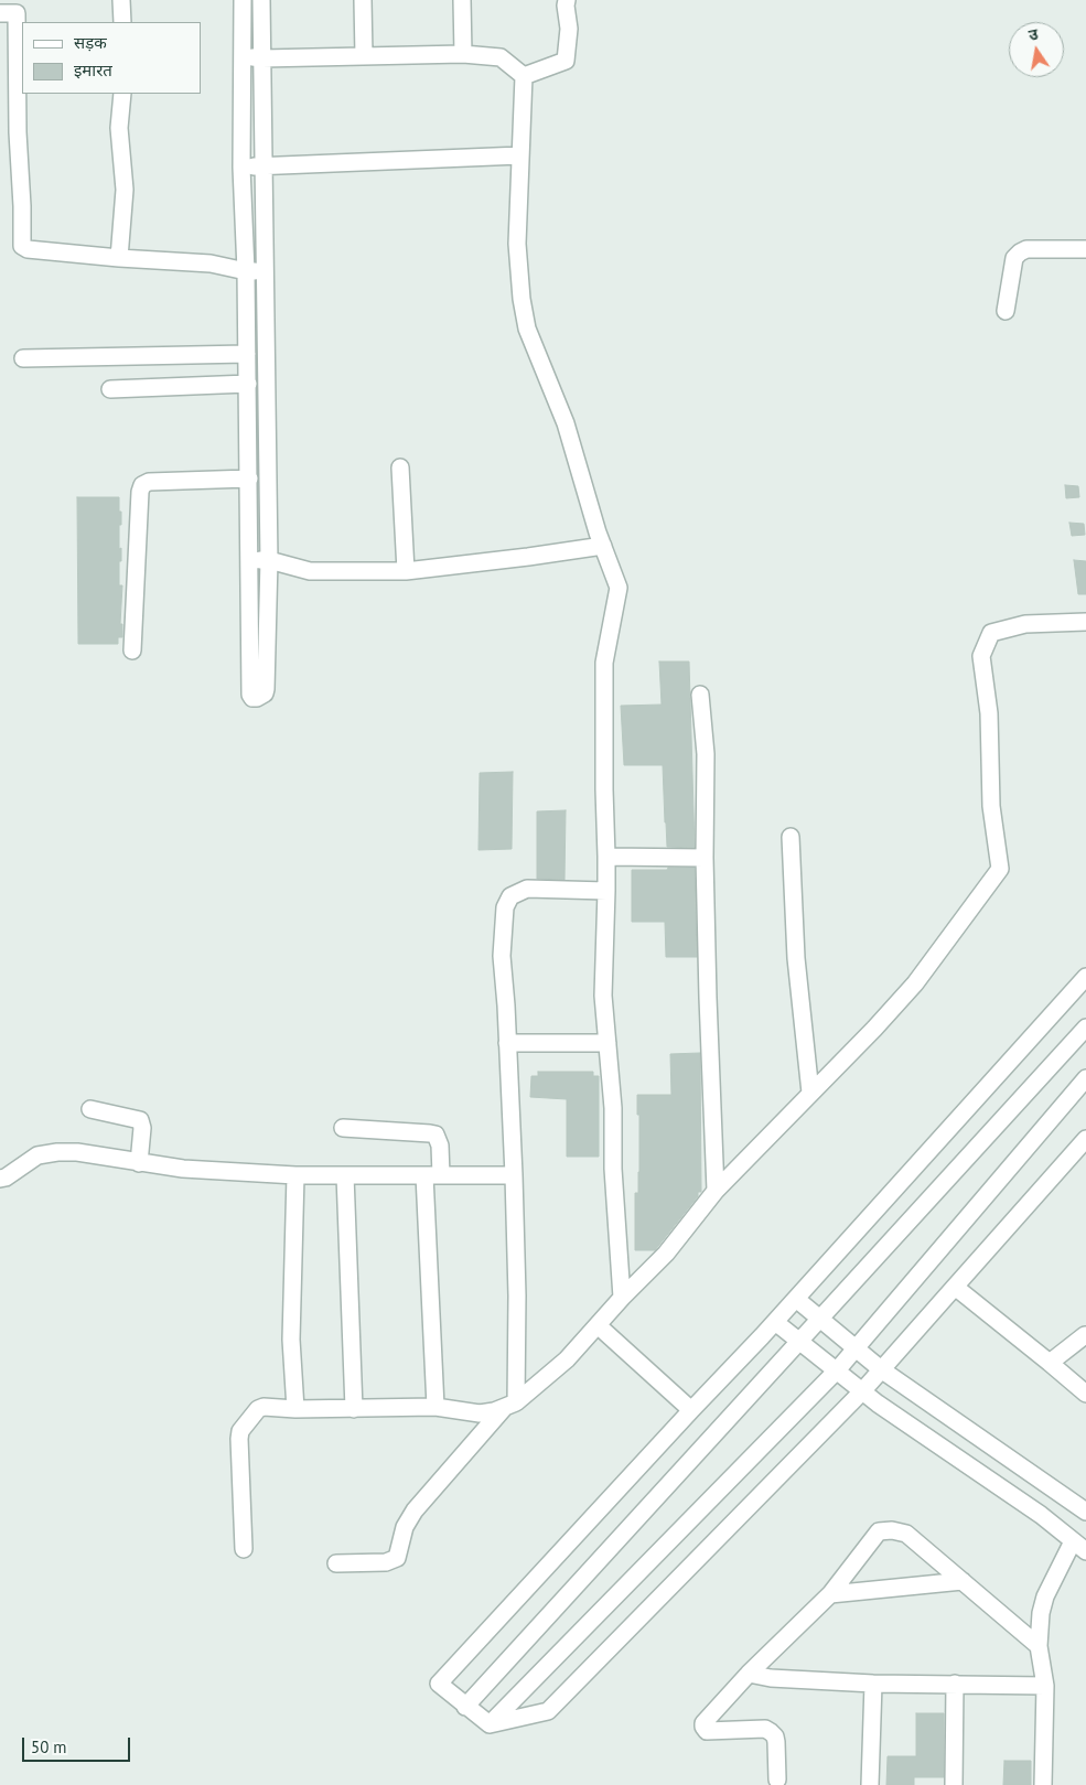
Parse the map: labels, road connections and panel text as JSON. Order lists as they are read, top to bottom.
{
  "legend": ["सड़क", "इमारत"],
  "scale_bar": "50 m",
  "north": "top"
}
